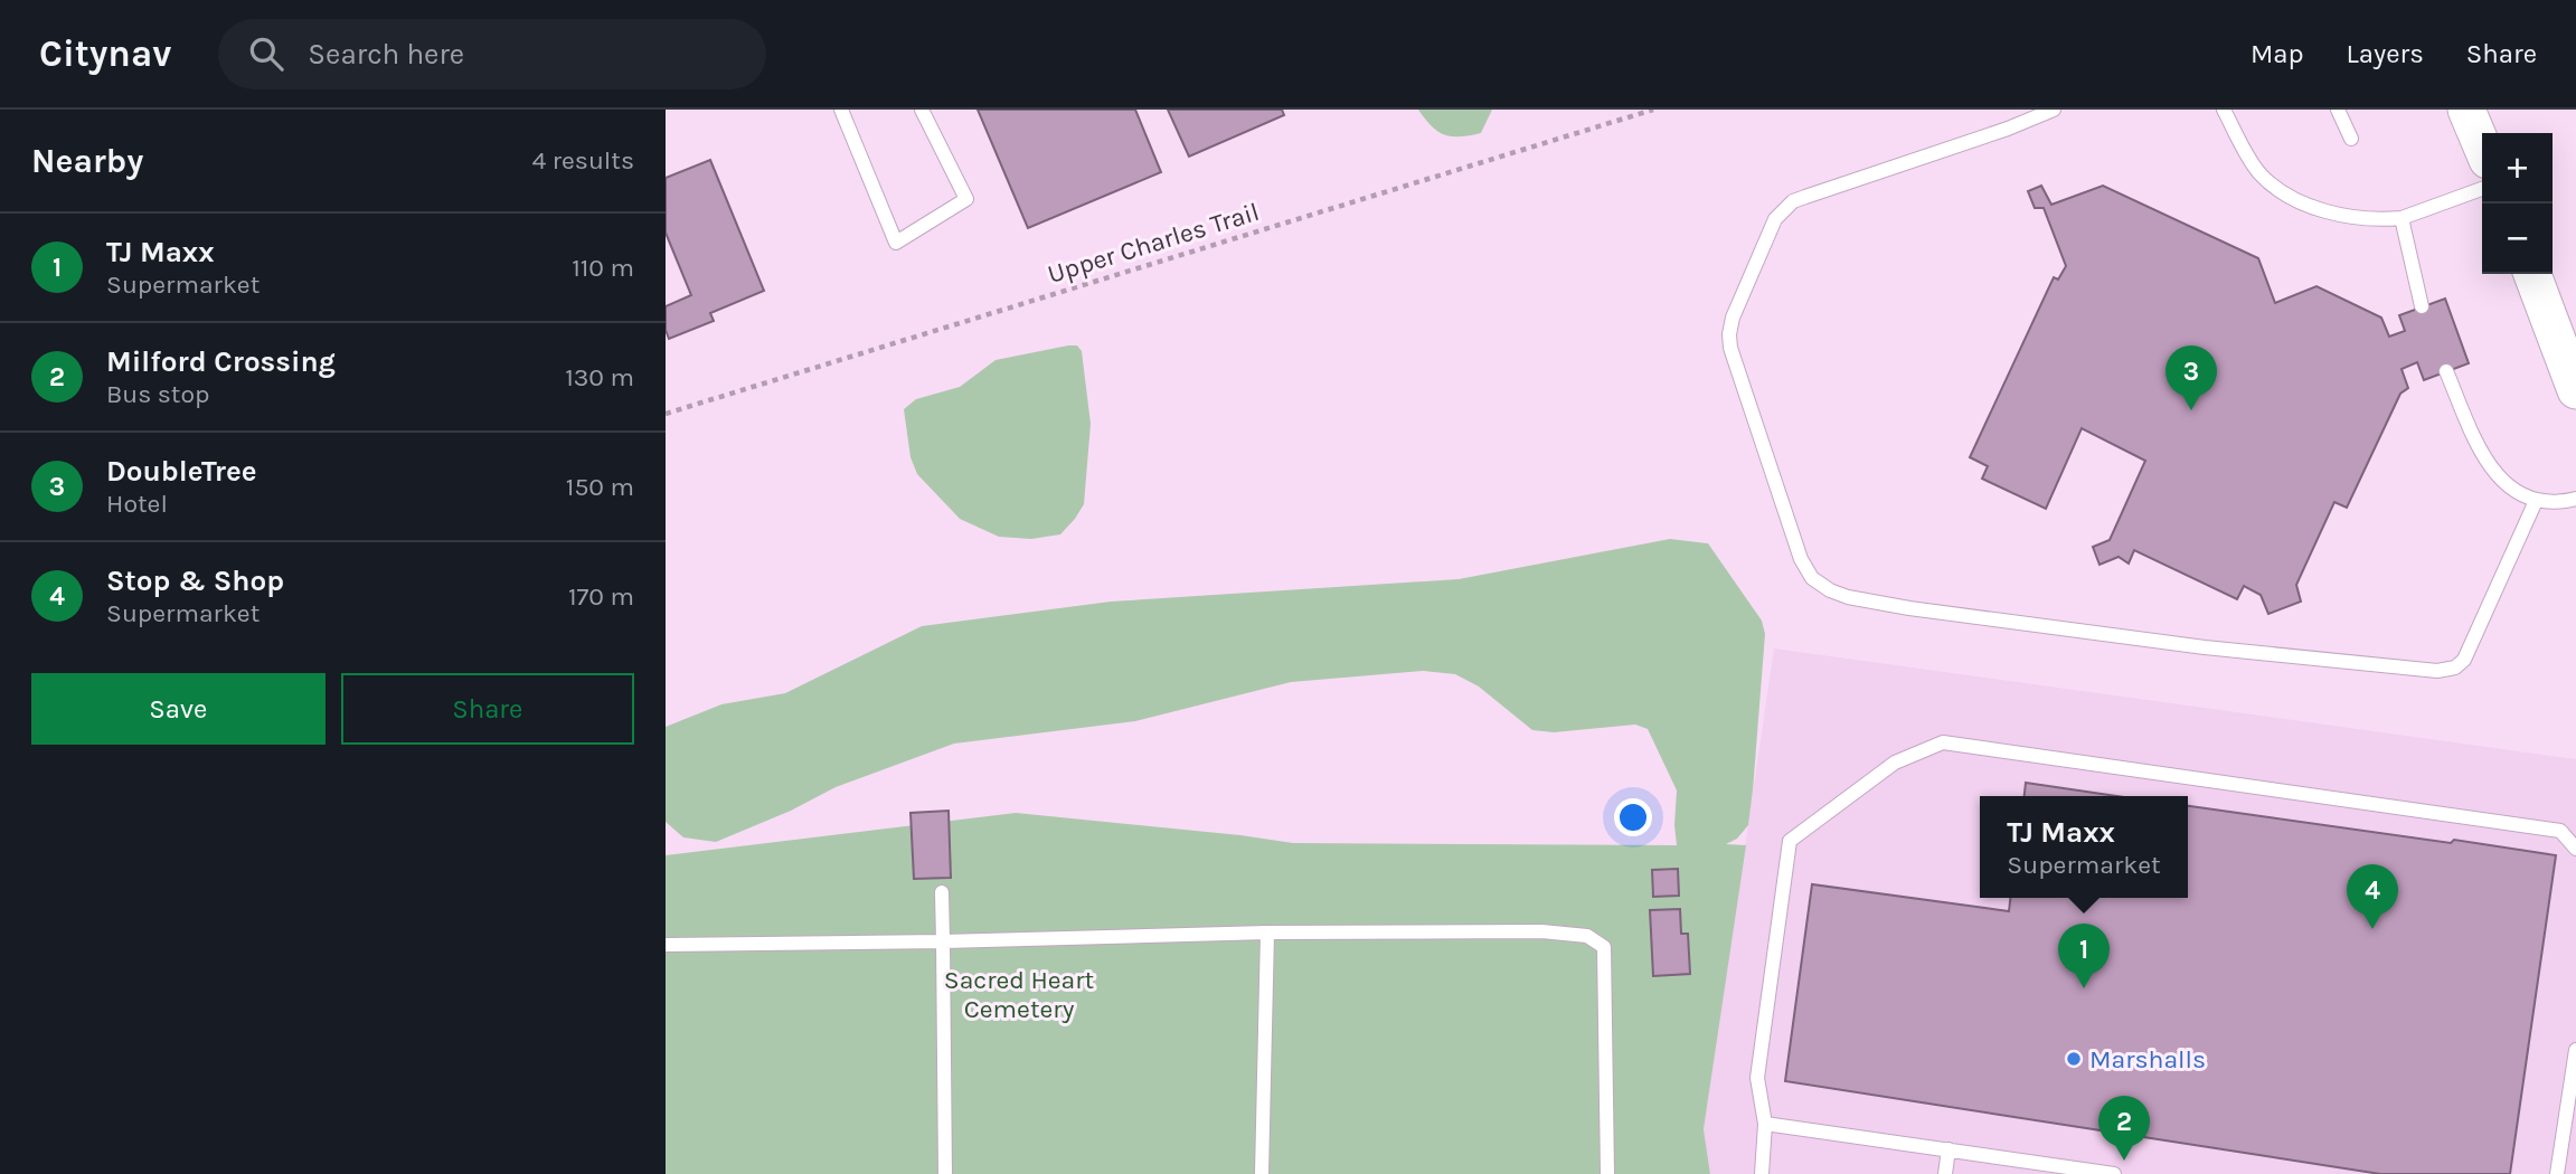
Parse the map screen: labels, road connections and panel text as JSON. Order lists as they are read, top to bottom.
{
  "streets": {
    "path": ["Upper Charles Trail"]
  },
  "parks": ["Sacred Heart Cemetery"],
  "places": ["Marshalls"],
  "page": {
    "header": "Citynav",
    "search": "Search here",
    "nav": ["Map", "Layers", "Share"],
    "heading": ["Nearby", "4 results"],
    "map_buttons": ["+", "−"],
    "list": [
      {
        "mark": "1",
        "name": "TJ Maxx",
        "note": "Supermarket",
        "value": "110 m"
      },
      {
        "mark": "2",
        "name": "Milford Crossing",
        "note": "Bus stop",
        "value": "130 m"
      },
      {
        "mark": "3",
        "name": "DoubleTree",
        "note": "Hotel",
        "value": "150 m"
      },
      {
        "mark": "4",
        "name": "Stop & Shop",
        "note": "Supermarket",
        "value": "170 m"
      }
    ],
    "pins": [
      "3",
      "4",
      "1",
      "2"
    ],
    "buttons": ["Save", "Share"],
    "popup": ["TJ Maxx", "Supermarket"]
  }
}
